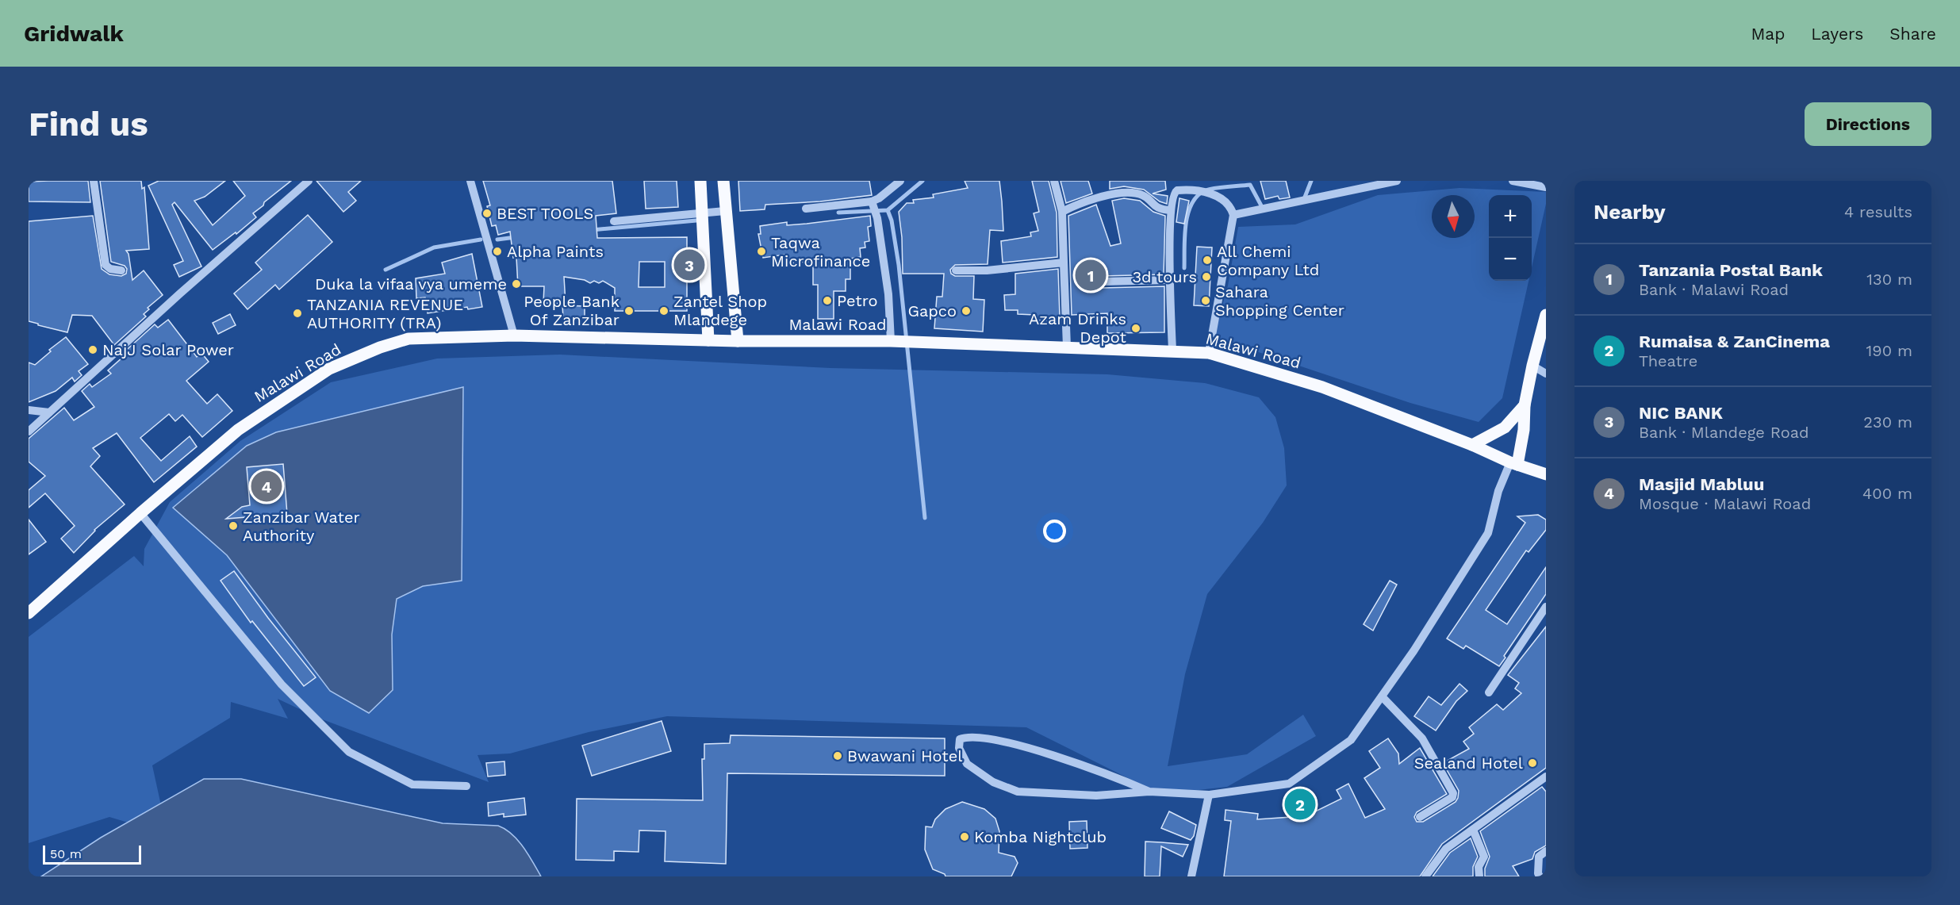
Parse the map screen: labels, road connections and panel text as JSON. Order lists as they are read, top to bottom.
{
  "streets": {
    "main road": ["Malawi Road"]
  },
  "places": [
    "BEST TOOLS",
    "Alpha Paints",
    "Taqwa Microfinance",
    "All Chemi Company Ltd",
    "3d tours",
    "Duka la vifaa vya umeme",
    "Petro",
    "Sahara Shopping Center",
    "People Bank Of Zanzibar",
    "Zantel Shop Mlandege",
    "Gapco",
    "TANZANIA REVENUE AUTHORITY (TRA)",
    "Azam Drinks Depot",
    "NajJ Solar Power",
    "Zanzibar Water Authority",
    "Bwawani Hotel",
    "Sealand Hotel",
    "Komba Nightclub"
  ],
  "scale_bar": "50 m",
  "north": "bottom",
  "page": {
    "header": "Gridwalk",
    "nav": ["Map", "Layers", "Share"],
    "buttons": "Directions",
    "title": "Find us",
    "heading": ["Nearby", "4 results"],
    "map_buttons": ["+", "−"],
    "list": [
      {
        "mark": "1",
        "name": "Tanzania Postal Bank",
        "note": "Bank · Malawi Road",
        "value": "130 m"
      },
      {
        "mark": "2",
        "name": "Rumaisa & ZanCinema",
        "note": "Theatre",
        "value": "190 m"
      },
      {
        "mark": "3",
        "name": "NIC BANK",
        "note": "Bank · Mlandege Road",
        "value": "230 m"
      },
      {
        "mark": "4",
        "name": "Masjid Mabluu",
        "note": "Mosque · Malawi Road",
        "value": "400 m"
      }
    ],
    "pins": [
      "3",
      "1",
      "4",
      "2"
    ],
    "scale": "50 m"
  }
}
